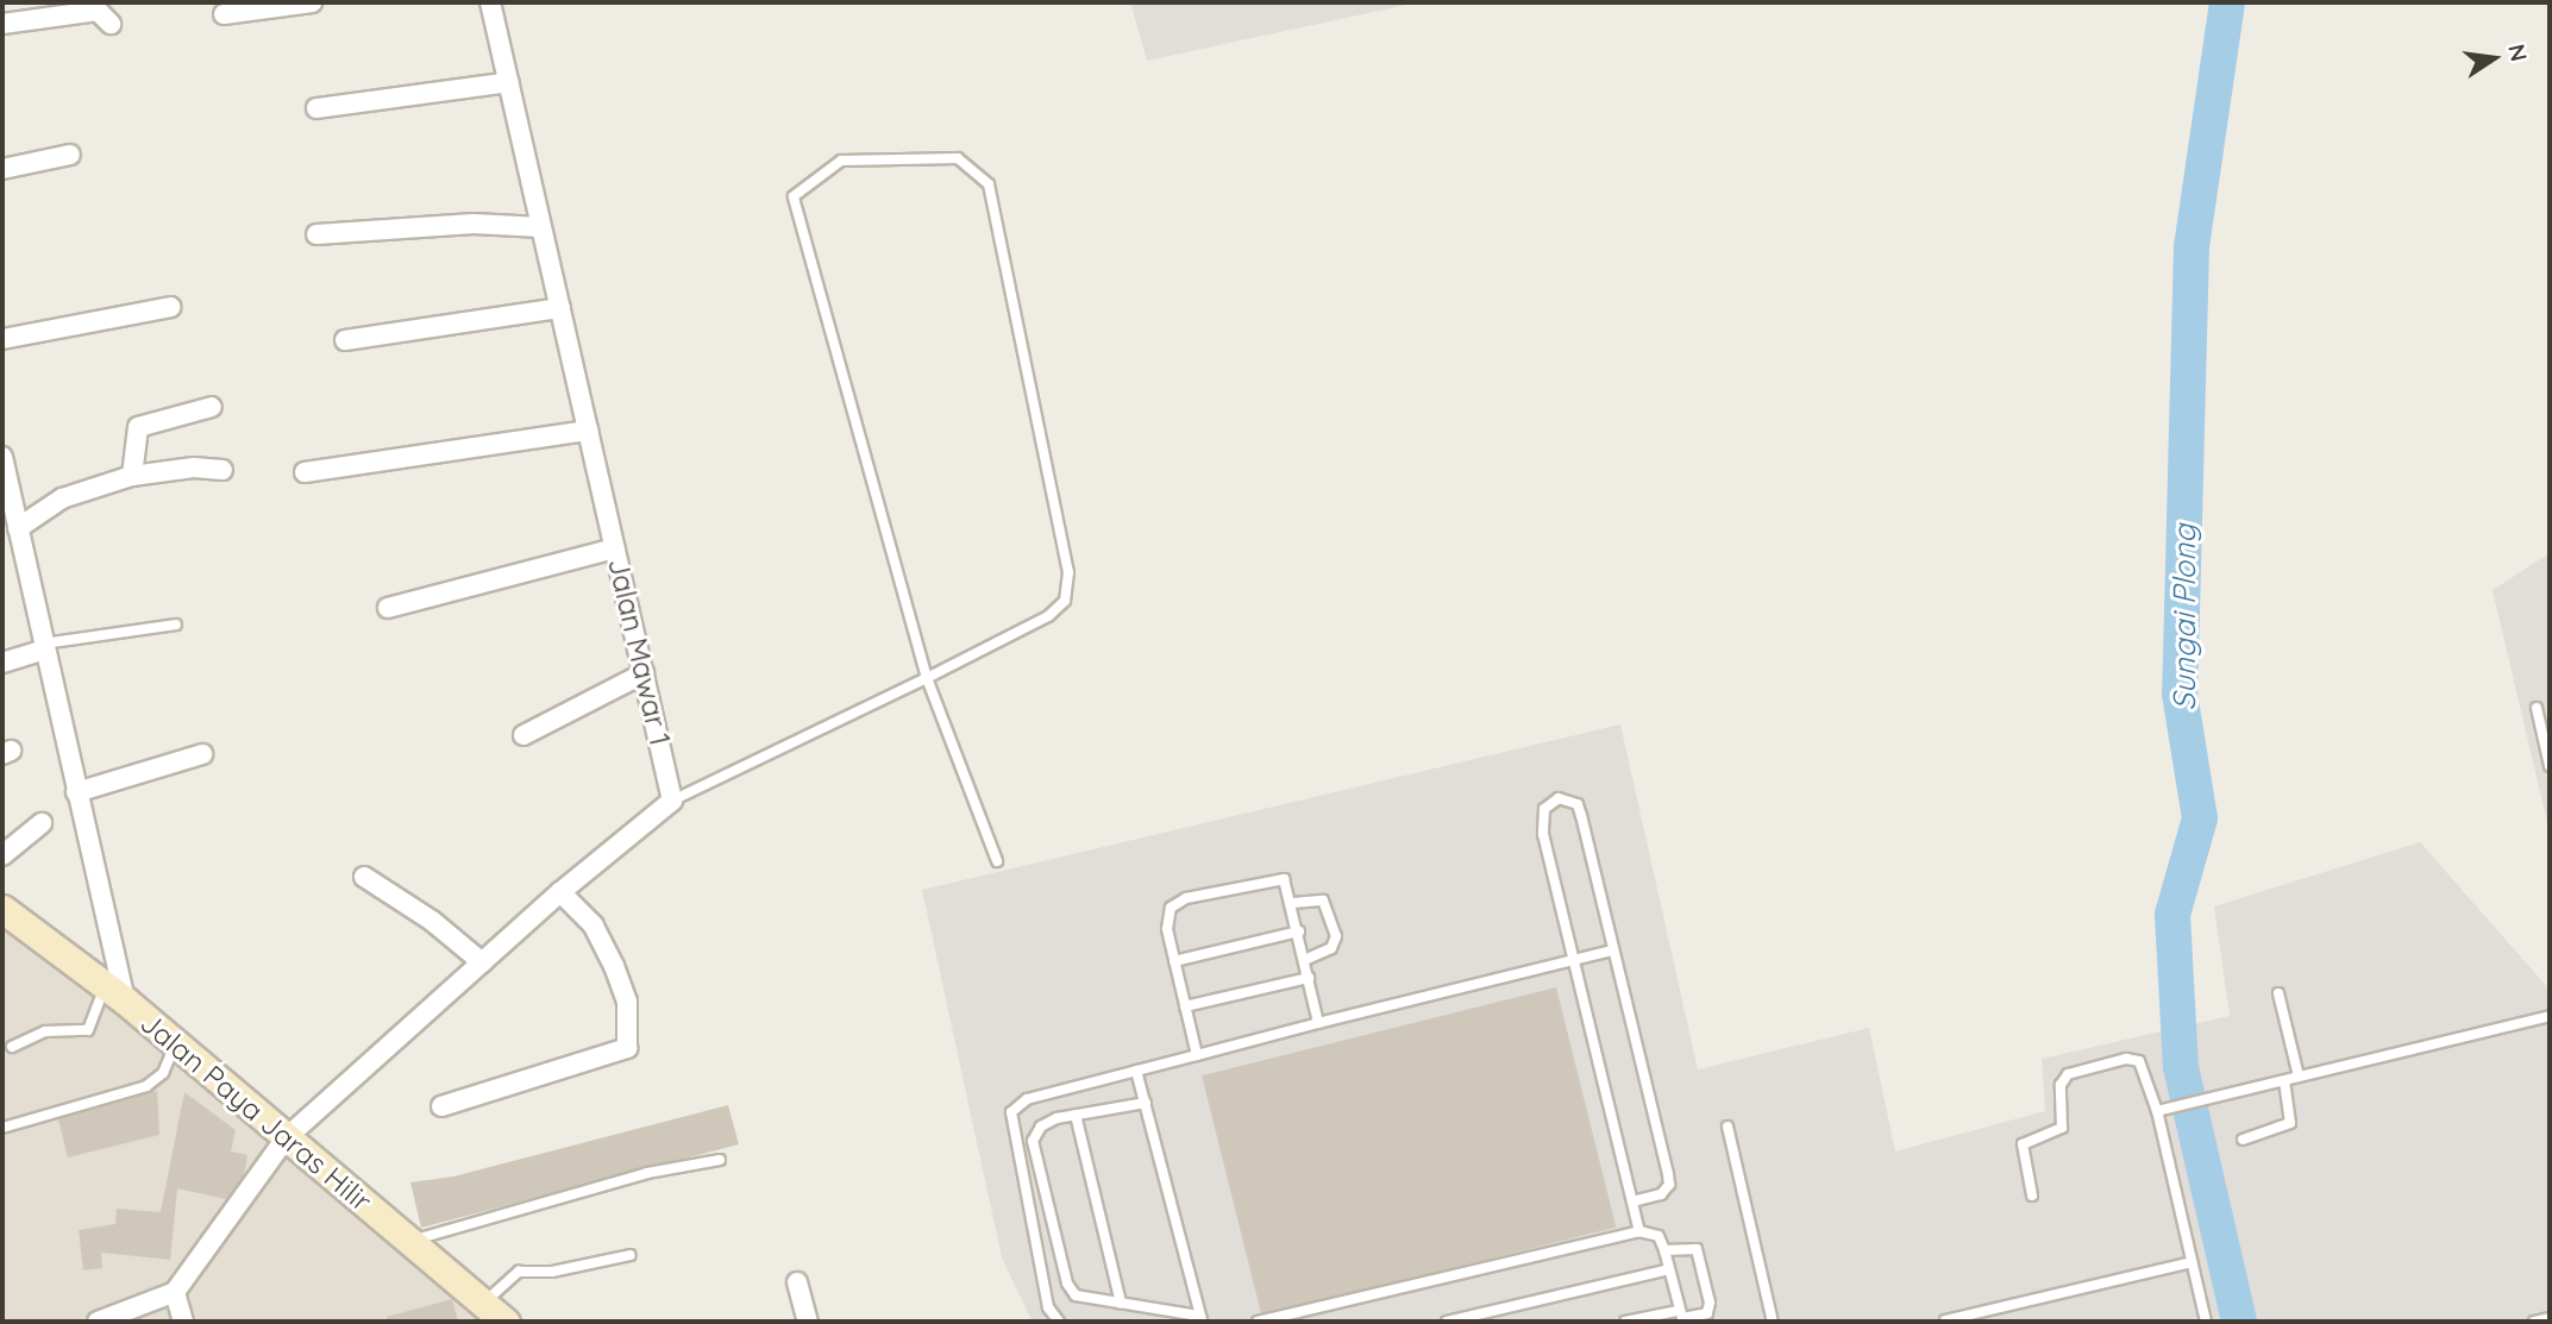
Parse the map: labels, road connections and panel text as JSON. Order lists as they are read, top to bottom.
{
  "streets": {
    "street": ["Jalan Mawar 1", "Jalan Paya Jaras Hilir"]
  },
  "water": ["Sungai Plong"],
  "north": "right"
}
